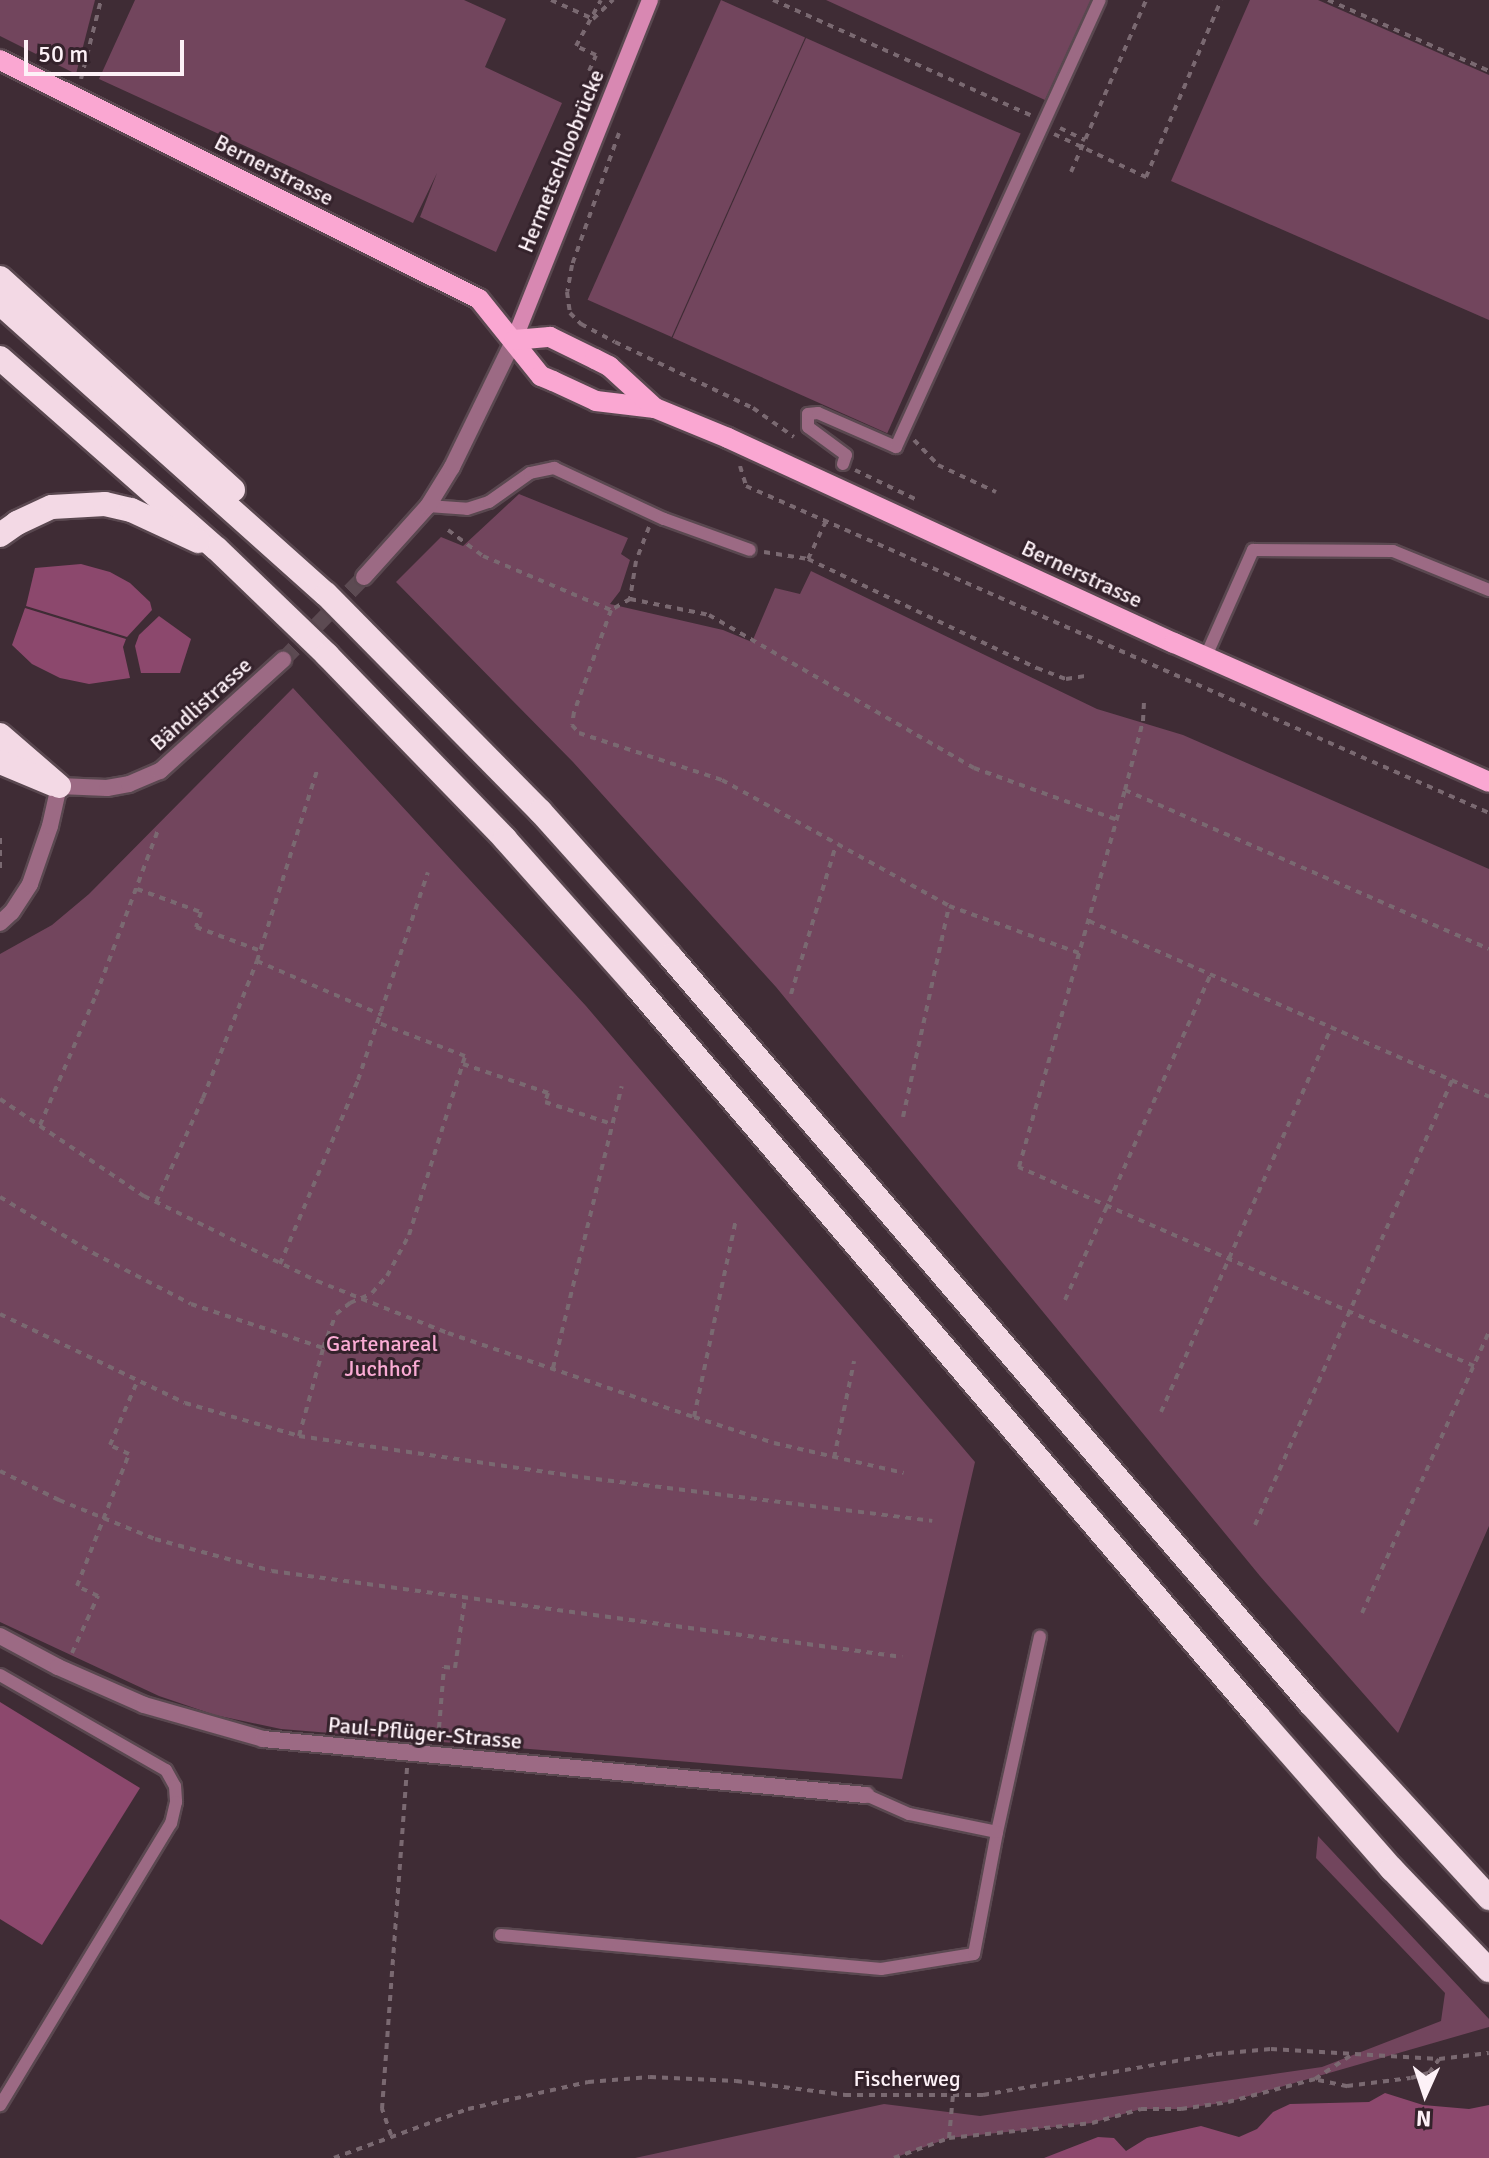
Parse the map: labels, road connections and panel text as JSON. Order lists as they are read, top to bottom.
{
  "streets": {
    "main road": ["Hermetschloobrücke", "Bernerstrasse"],
    "street": ["Bändlistrasse", "Paul-Pflüger-Strasse"],
    "path": ["Fischerweg"]
  },
  "crossings": [
    ["Hermetschloobrücke", "Bernerstrasse"]
  ],
  "parks": ["Gartenareal Juchhof"],
  "scale_bar": "50 m",
  "north": "bottom"
}
